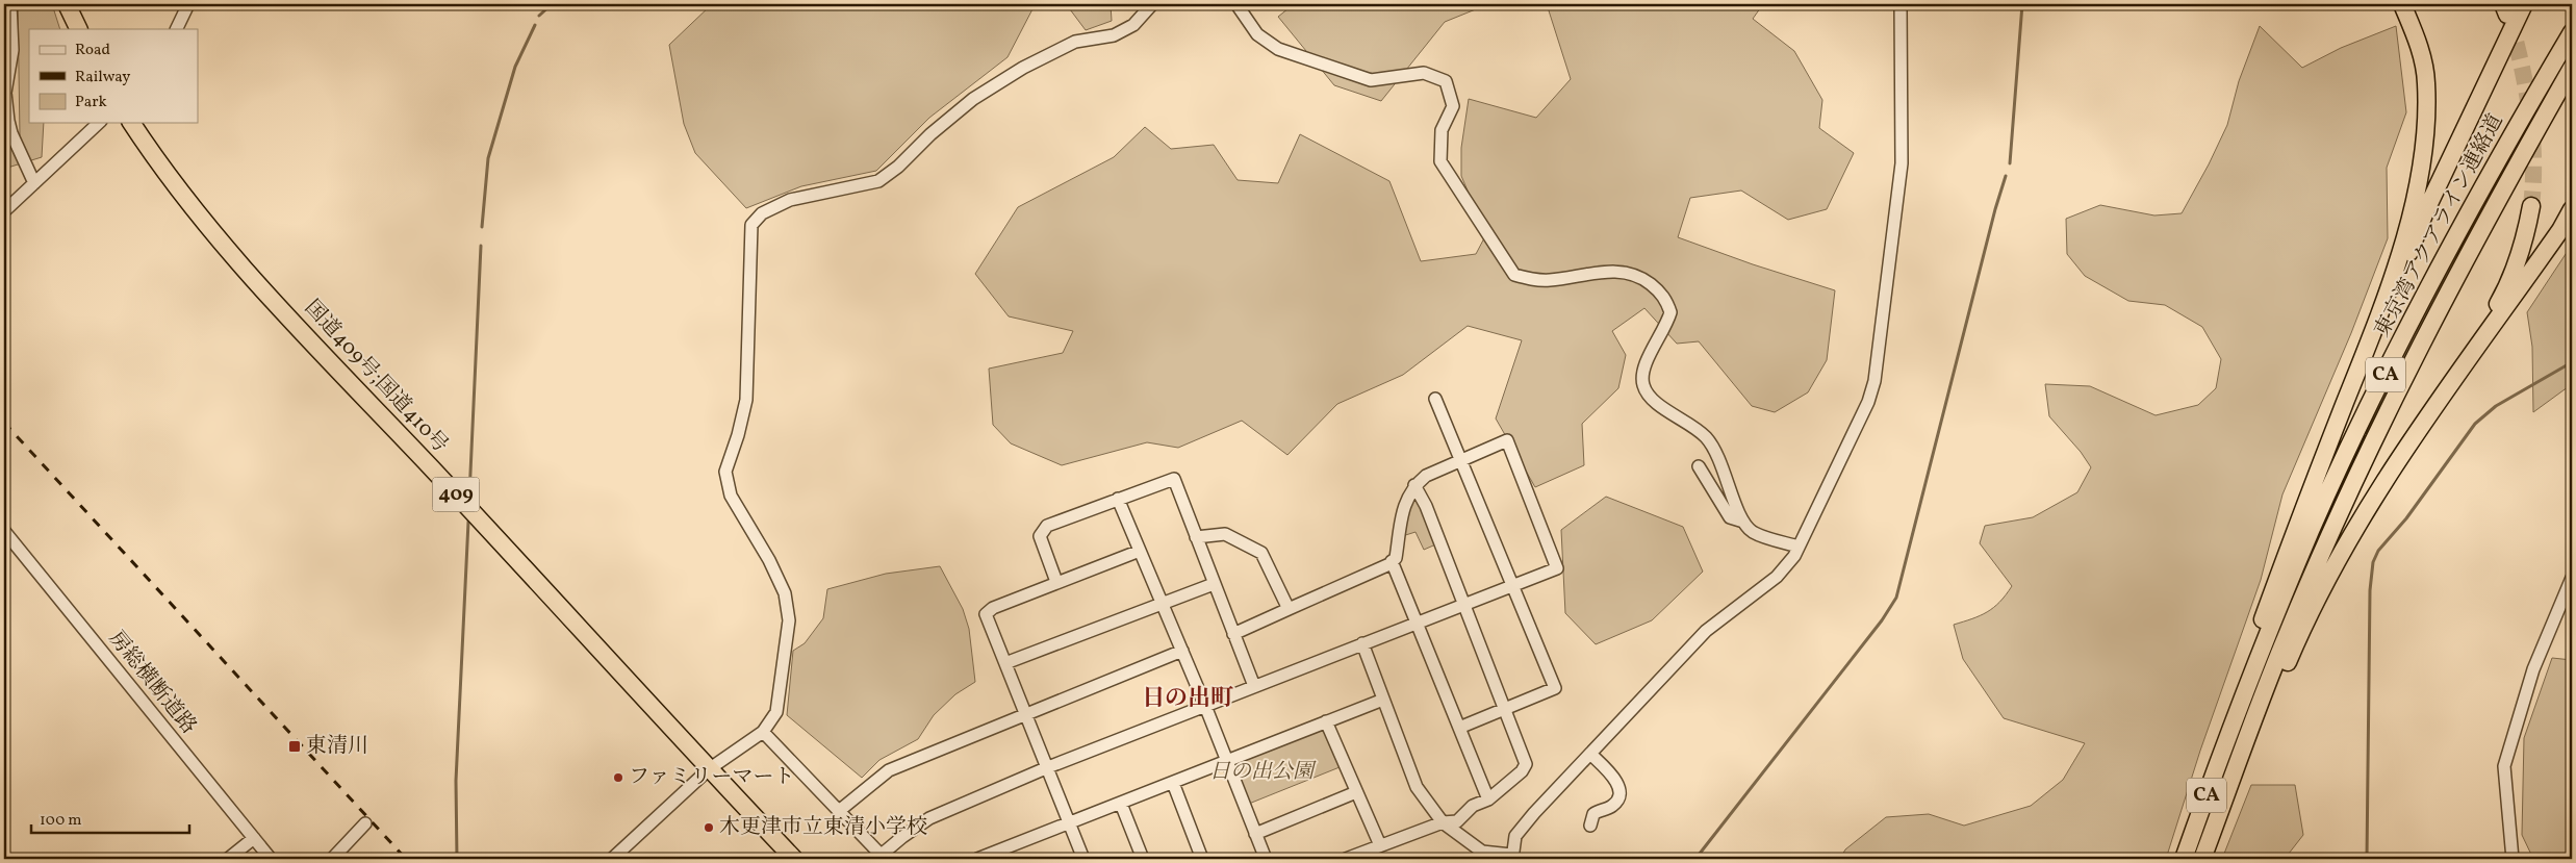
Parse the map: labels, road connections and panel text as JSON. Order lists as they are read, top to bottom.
{
  "streets": {
    "highway": [
      "東京湾アクアライン連絡道",
      "CA",
      "国道409号;国道410号",
      "409"
    ],
    "street": ["房総横断道路"]
  },
  "districts": ["日の出町"],
  "parks": ["日の出公園"],
  "places": {
    "transit": ["東清川"],
    "other": ["ファミリーマート", "木更津市立東清小学校"]
  },
  "legend": ["Road", "Railway", "Park"],
  "scale_bar": "100 m"
}
